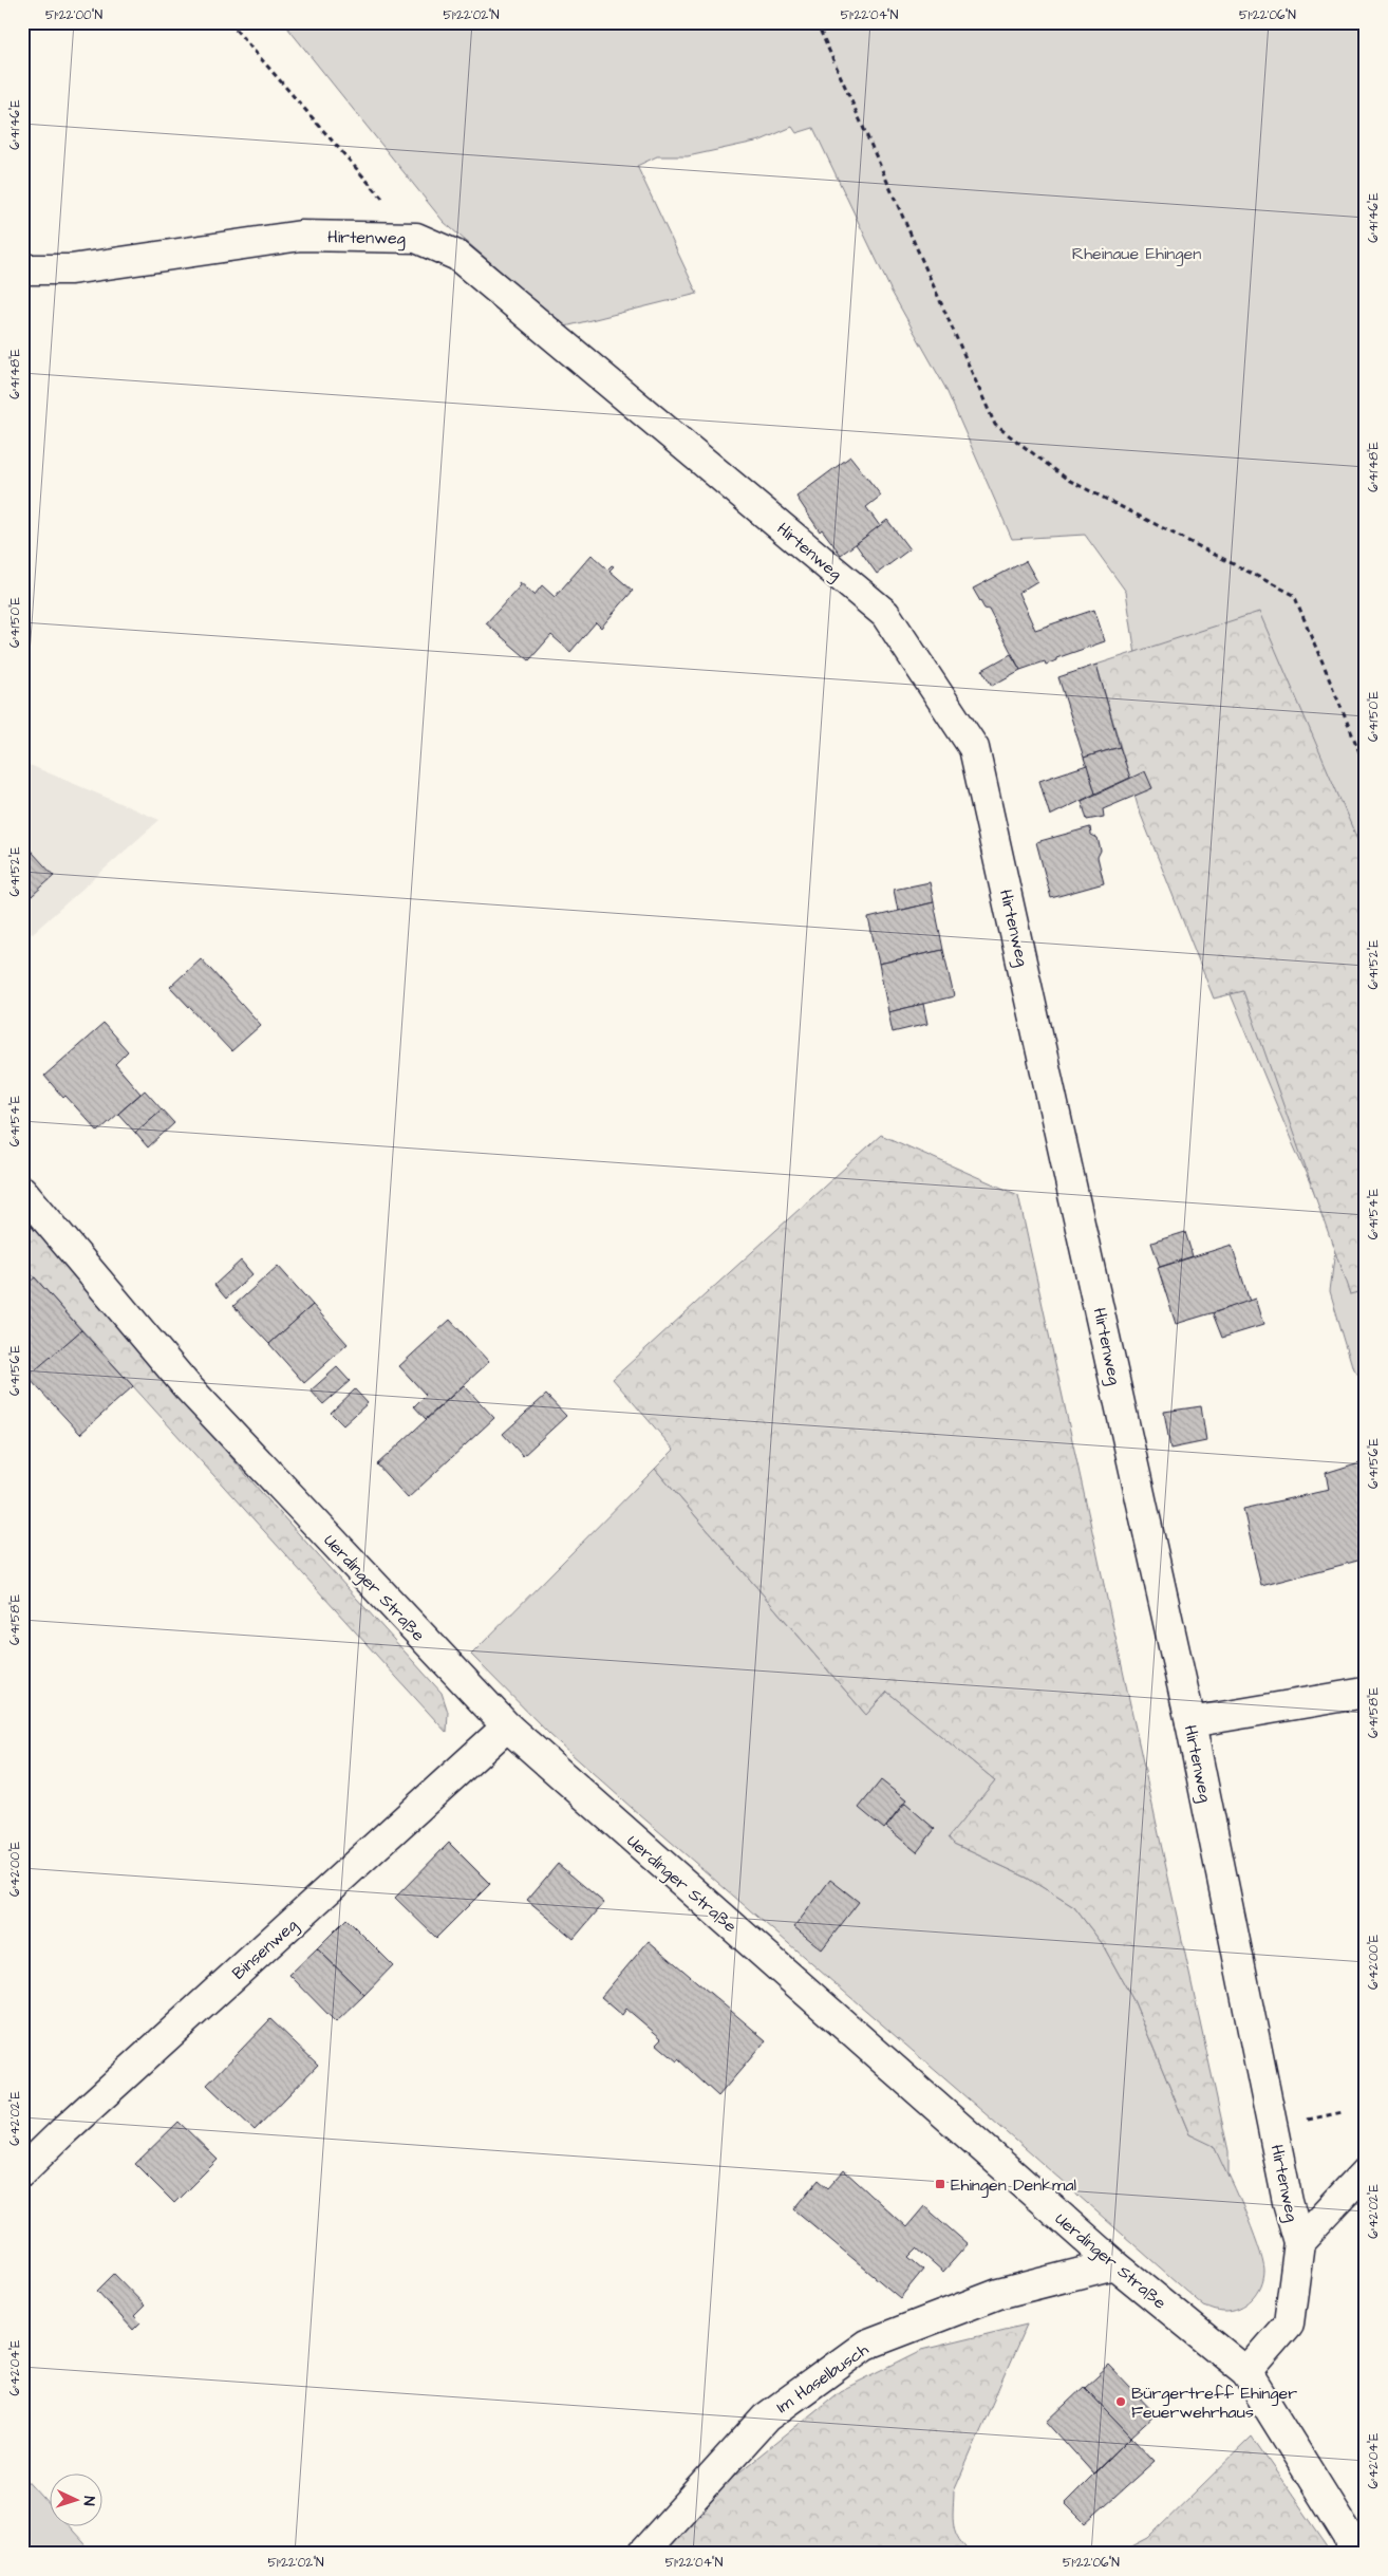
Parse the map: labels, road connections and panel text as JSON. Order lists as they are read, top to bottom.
{
  "streets": {
    "street": [
      "Hirtenweg",
      "Uerdinger Straße",
      "Binsenweg",
      "Im Haselbusch"
    ]
  },
  "crossings": [
    ["Hirtenweg", "Uerdinger Straße"],
    ["Uerdinger Straße", "Binsenweg"],
    ["Uerdinger Straße", "Im Haselbusch"]
  ],
  "parks": ["Rheinaue Ehingen"],
  "places": {
    "transit": ["Ehingen Denkmal"],
    "other": ["Bürgertreff Ehinger Feuerwehrhaus"]
  },
  "north": "right",
  "coordinates": [
    "51°22'00\"N",
    "51°22'02\"N",
    "51°22'04\"N",
    "51°22'06\"N",
    "6°41'46\"E",
    "6°41'48\"E",
    "6°41'50\"E",
    "6°41'52\"E",
    "6°41'54\"E",
    "6°41'56\"E",
    "6°41'58\"E",
    "6°42'00\"E",
    "6°42'02\"E",
    "6°42'04\"E"
  ]
}
